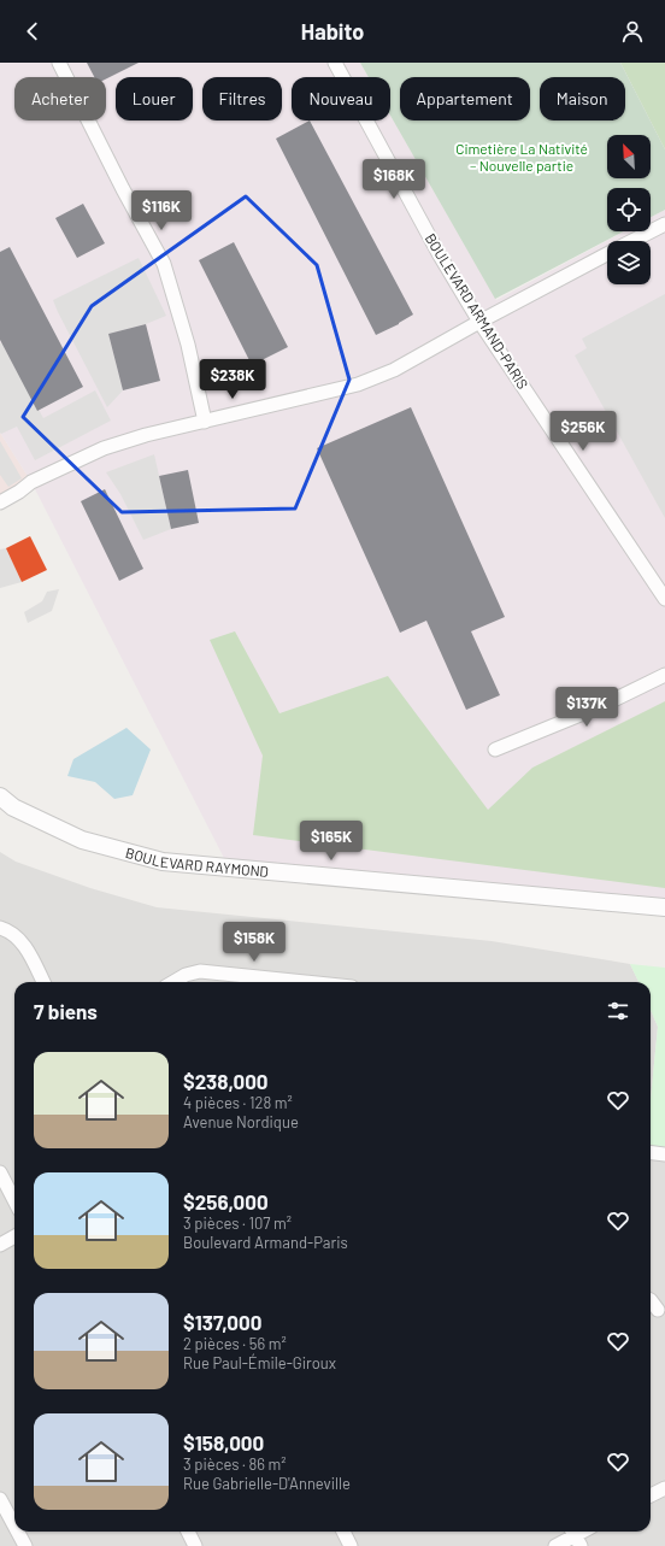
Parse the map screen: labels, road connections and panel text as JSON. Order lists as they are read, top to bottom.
{
  "streets": {
    "street": ["BOULEVARD ARMAND-PARIS", "BOULEVARD RAYMOND"]
  },
  "parks": ["Cimetière La Nativité – Nouvelle partie"],
  "north": "top left",
  "page": {
    "header": "Habito",
    "chip": [
      "Acheter",
      "Louer",
      "Filtres",
      "Nouveau",
      "Appartement",
      "Maison"
    ],
    "price": [
      "$168K",
      "$116K",
      "$238K",
      "$256K",
      "$137K",
      "$165K",
      "$158K"
    ],
    "heading": "7 biens",
    "list": [
      {
        "name": "$238,000",
        "note": "4 pièces · 128 m² · Avenue Nordique"
      },
      {
        "name": "$256,000",
        "note": "3 pièces · 107 m² · Boulevard Armand-Paris"
      },
      {
        "name": "$137,000",
        "note": "2 pièces · 56 m² · Rue Paul-Émile-Giroux"
      },
      {
        "name": "$158,000",
        "note": "3 pièces · 86 m² · Rue Gabrielle-D'Anneville"
      }
    ]
  }
}
